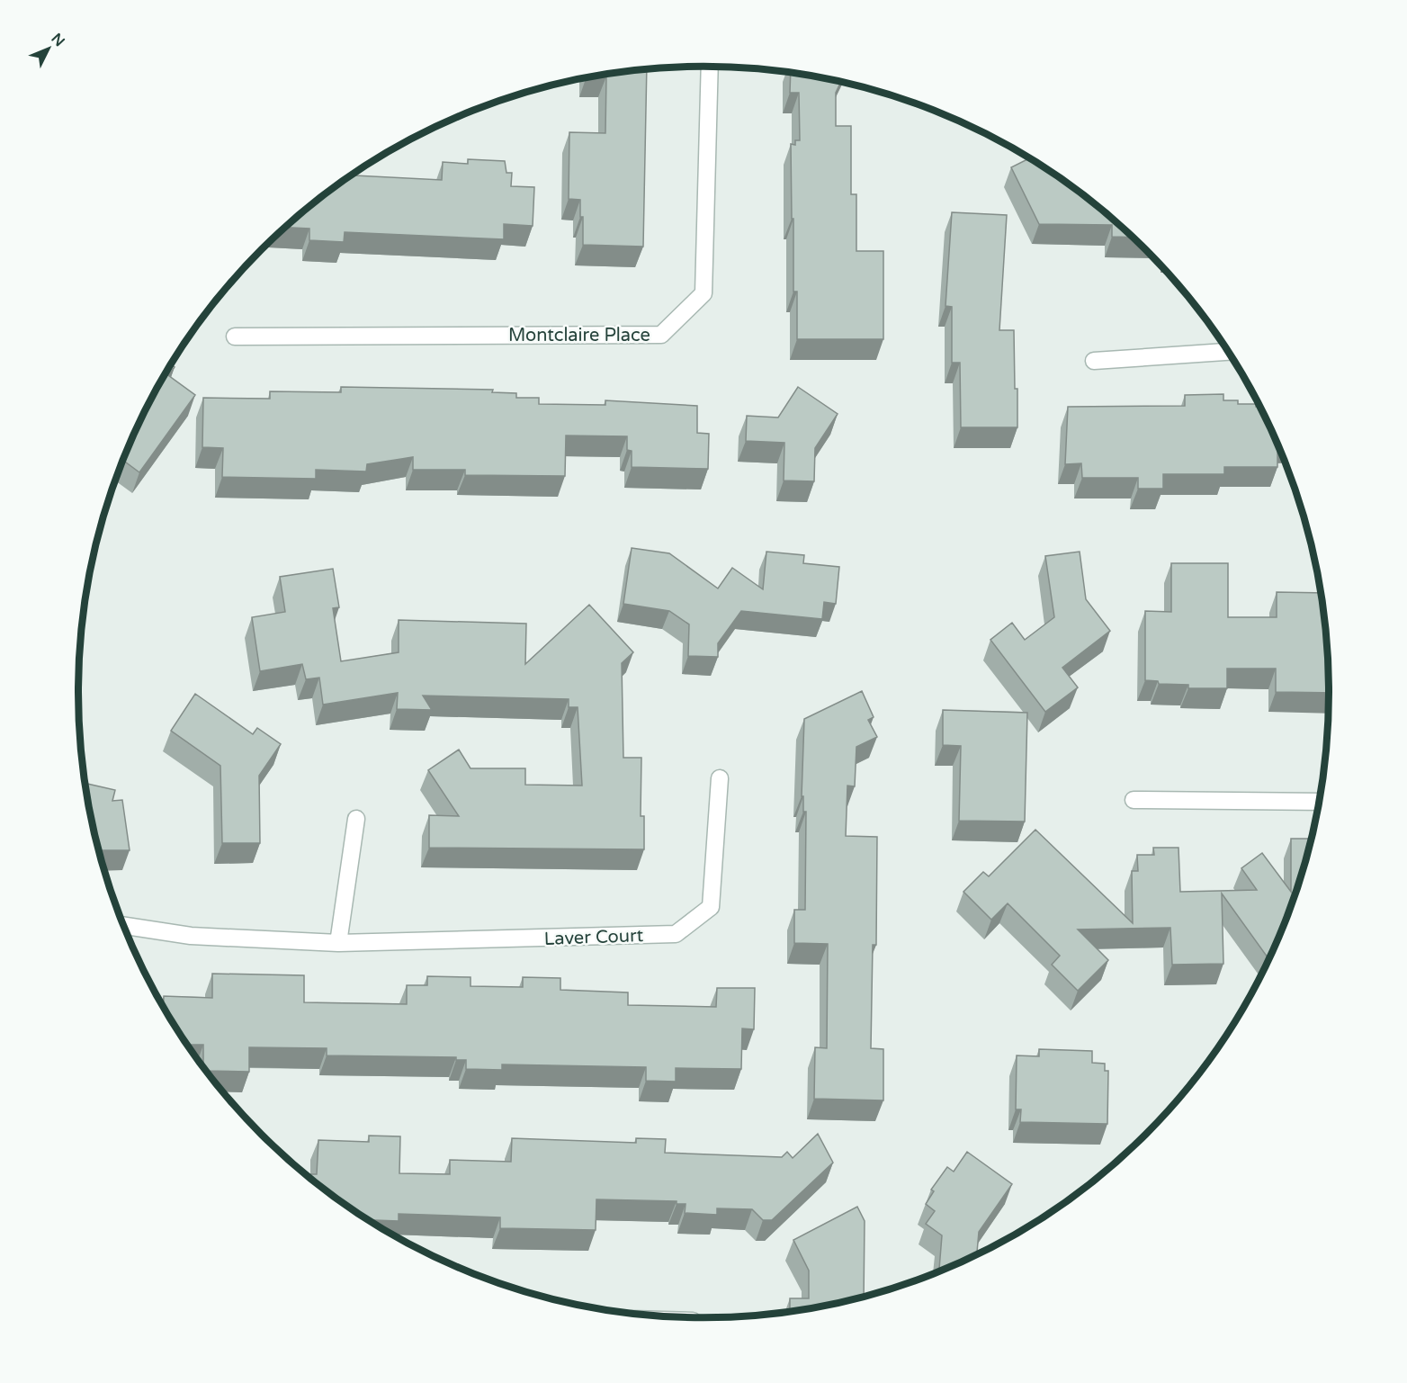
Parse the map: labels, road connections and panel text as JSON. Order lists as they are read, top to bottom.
{
  "streets": {
    "street": ["Montclaire Place", "Laver Court"]
  },
  "north": "top right"
}
